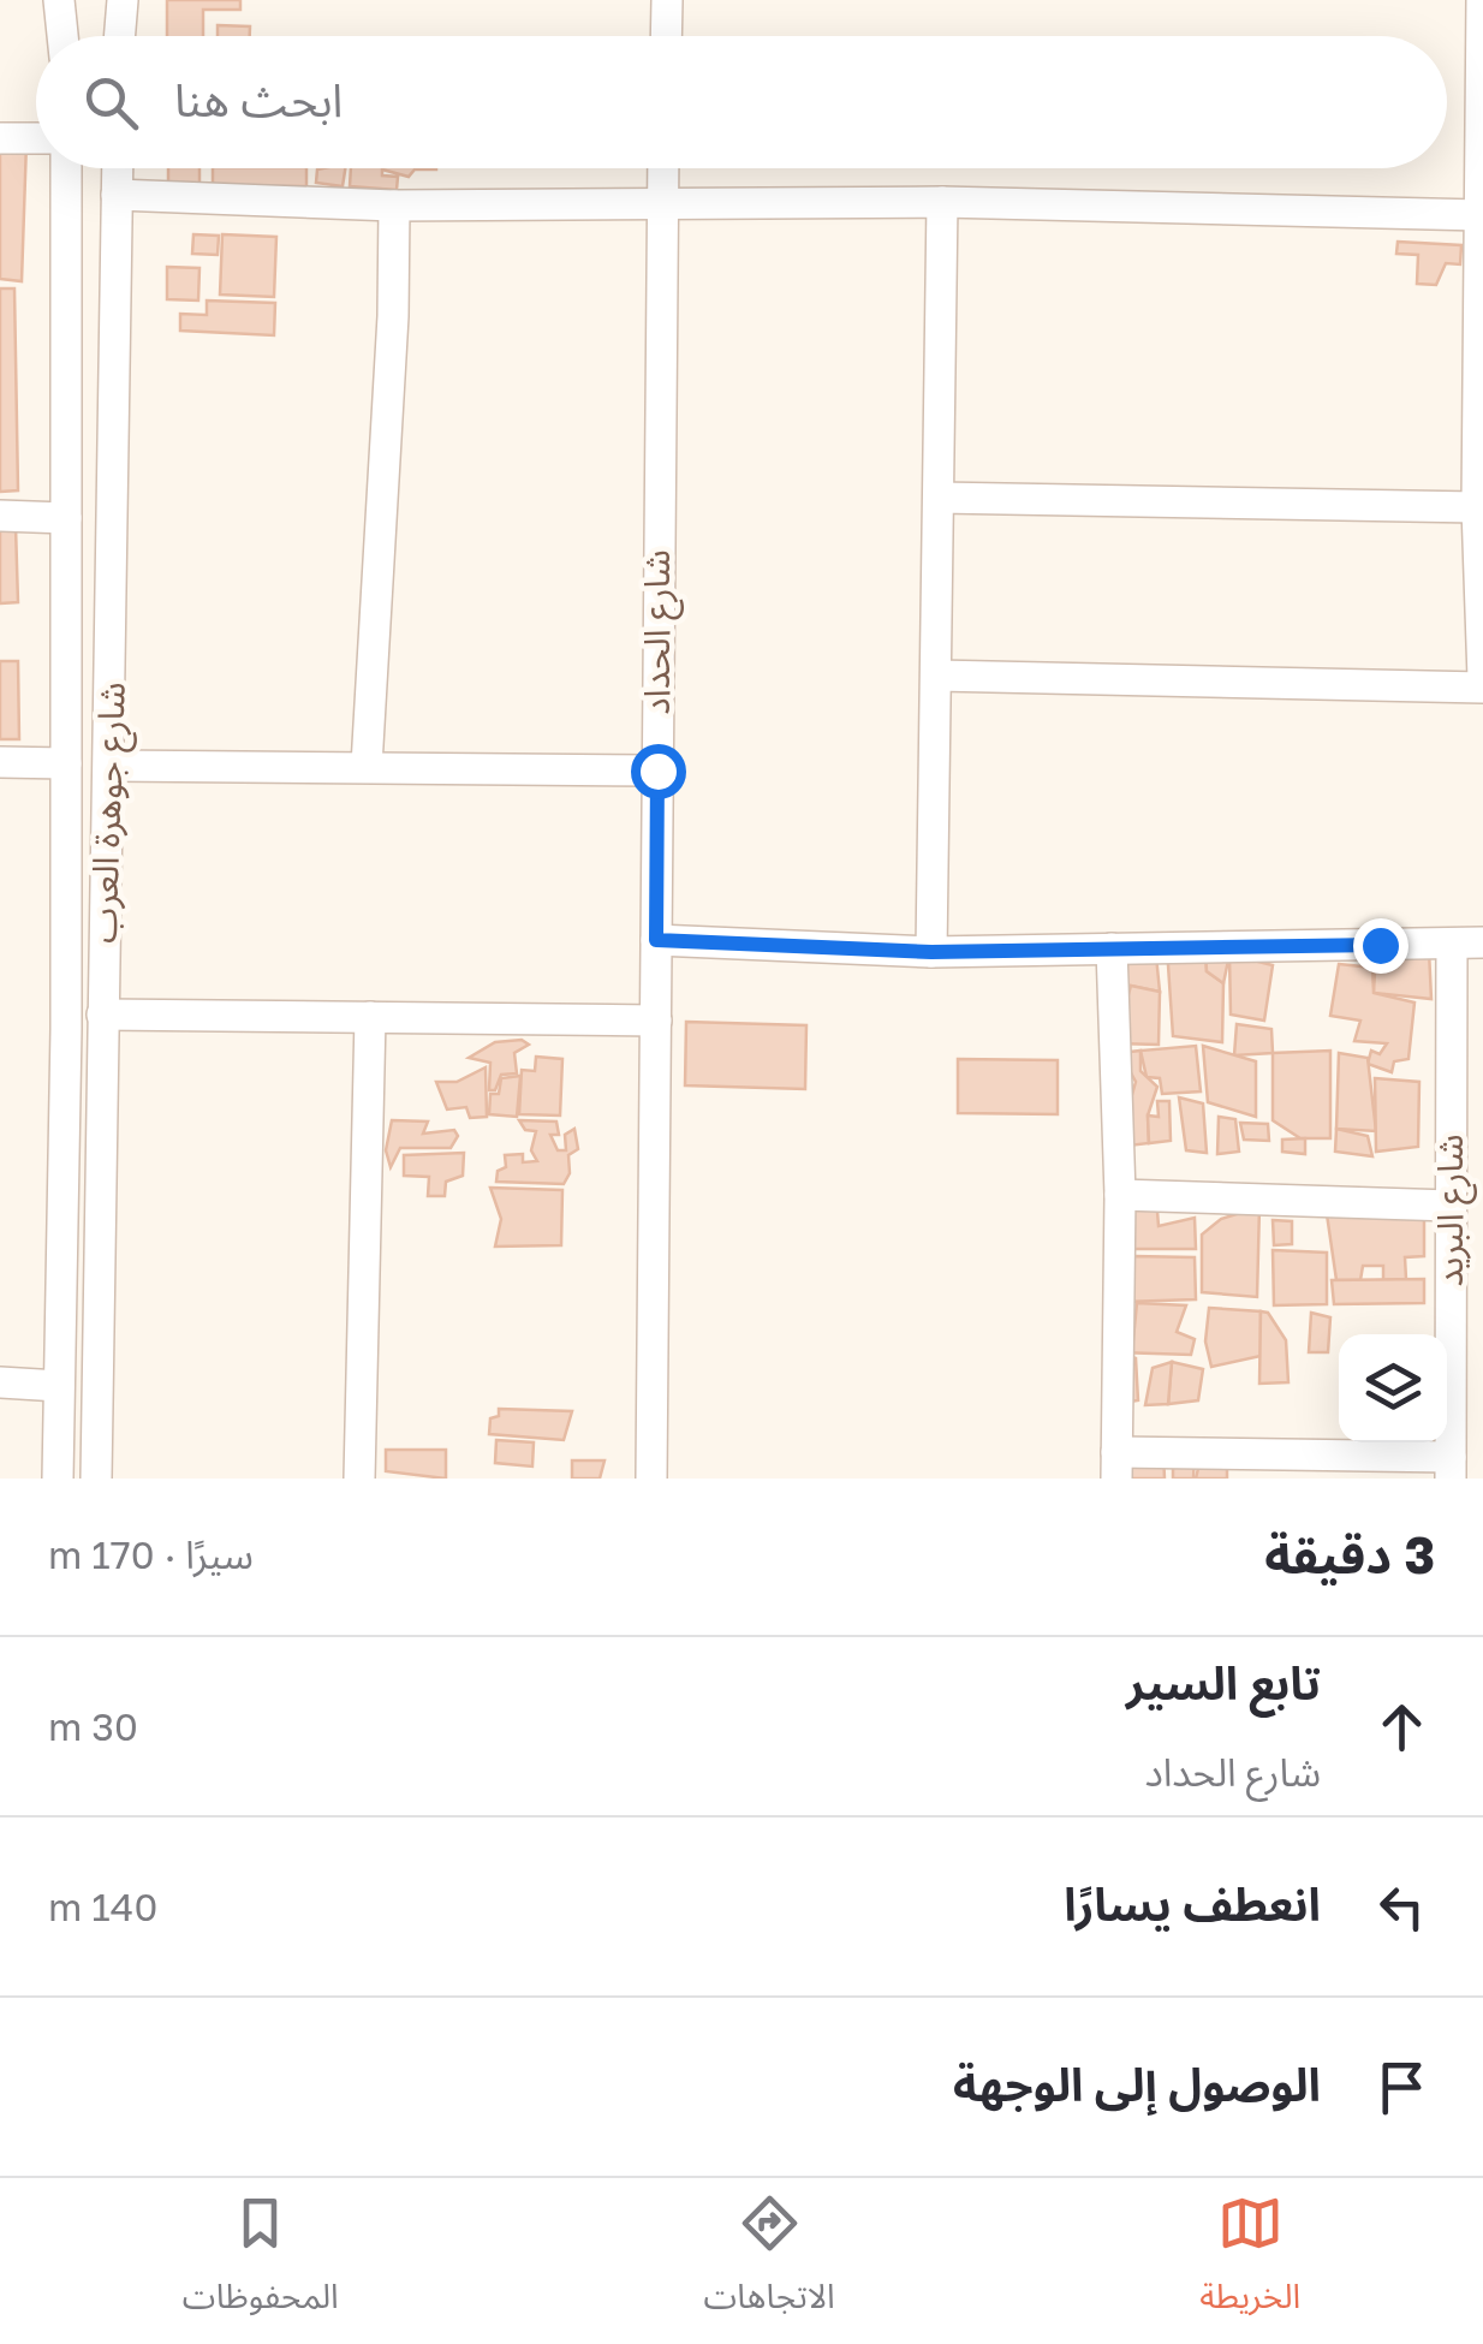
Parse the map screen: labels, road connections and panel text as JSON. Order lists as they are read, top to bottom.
{
  "streets": {
    "street": ["شارع الحداد", "شارع جوهرة العرب", "شارع البريد"]
  },
  "page": {
    "search": "ابحث هنا",
    "heading": ["3 دقيقة", "سيرًا · 170 m"],
    "list": [
      ["تابع السير", "شارع الحداد", "30 m"],
      ["انعطف يسارًا", "140 m"],
      "الوصول إلى الوجهة"
    ],
    "nav": ["الخريطة", "الاتجاهات", "المحفوظات"]
  }
}
